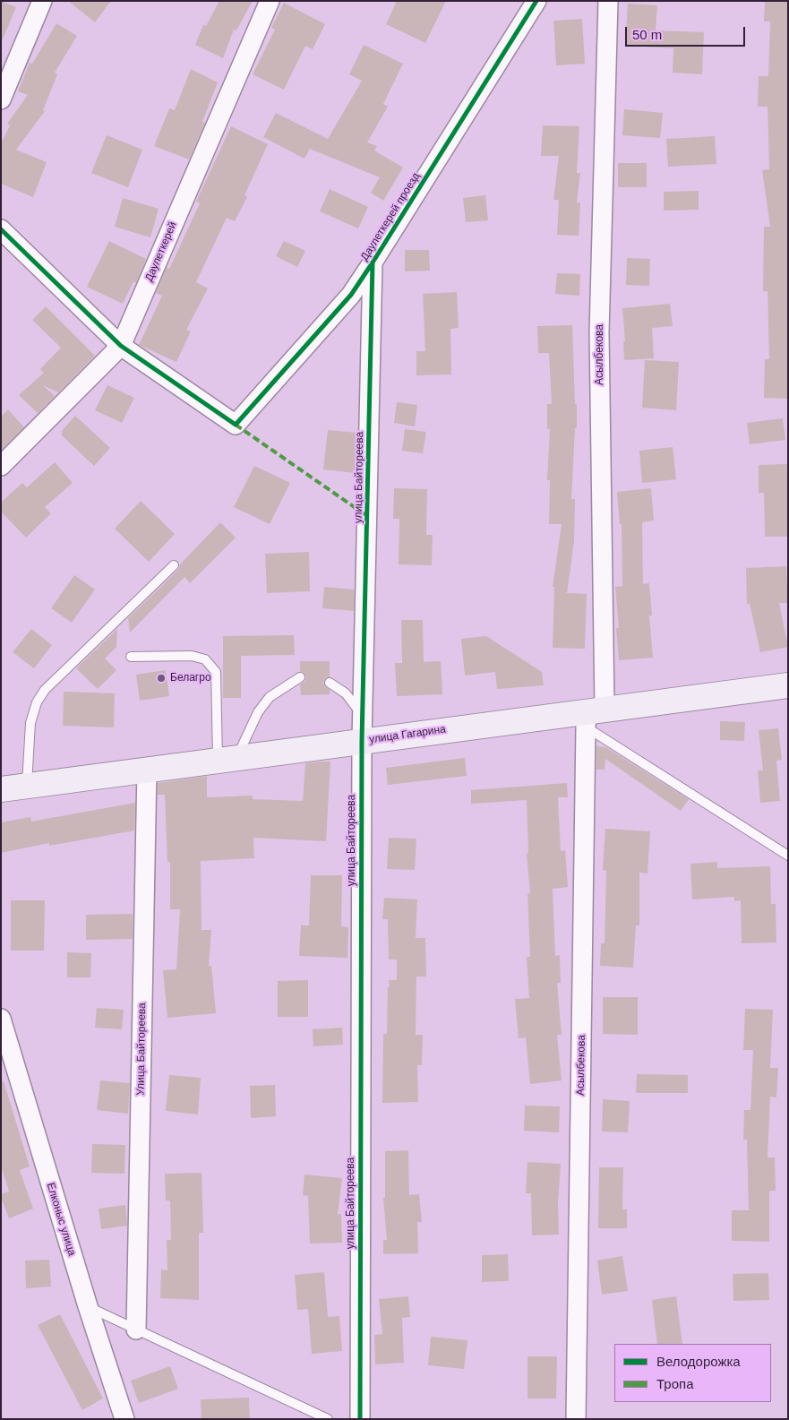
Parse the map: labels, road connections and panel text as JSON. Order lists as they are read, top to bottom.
{
  "streets": {
    "main road": ["улица Гагарина"],
    "street": [
      "Даулеткерей проезд",
      "Даулеткерей",
      "Асылбекова",
      "улица Байтореева",
      "Улица Байтореева",
      "Елконыс улица"
    ]
  },
  "crossings": [
    ["Даулеткерей проезд", "Даулеткерей"],
    ["Даулеткерей проезд", "улица Байтореева"],
    ["Асылбекова", "улица Гагарина"],
    ["улица Байтореева", "улица Гагарина"],
    ["улица Гагарина", "Улица Байтореева"]
  ],
  "places": ["Белагро"],
  "legend": ["Велодорожка", "Тропа"],
  "scale_bar": "50 m"
}
